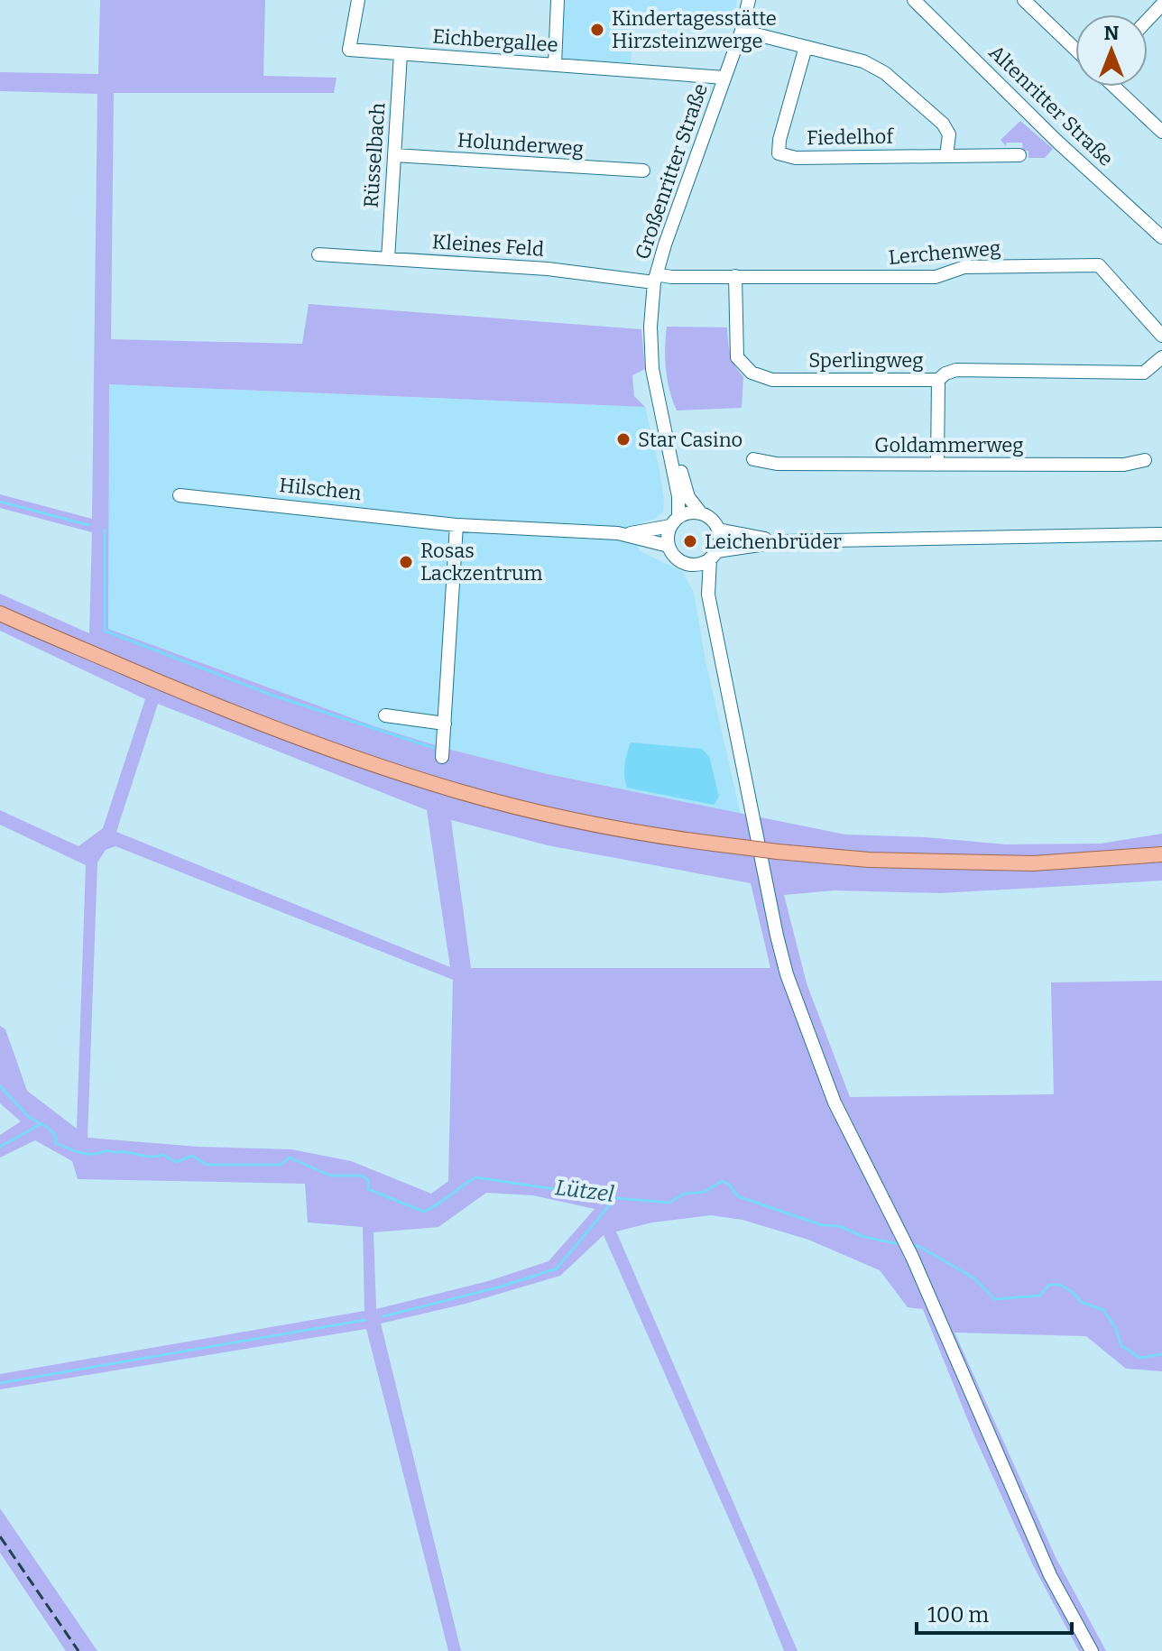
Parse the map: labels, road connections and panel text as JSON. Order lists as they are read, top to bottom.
{
  "streets": {
    "street": [
      "Eichbergallee",
      "Altenritter Straße",
      "Fiedelhof",
      "Holunderweg",
      "Rüsselbach",
      "Großenritter Straße",
      "Kleines Feld",
      "Lerchenweg",
      "Sperlingweg",
      "Goldammerweg",
      "Hilschen"
    ]
  },
  "crossings": [
    ["Eichbergallee", "Rüsselbach"],
    ["Eichbergallee", "Großenritter Straße"],
    ["Holunderweg", "Rüsselbach"],
    ["Rüsselbach", "Kleines Feld"],
    ["Großenritter Straße", "Kleines Feld"],
    ["Großenritter Straße", "Lerchenweg"],
    ["Großenritter Straße", "Hilschen"],
    ["Kleines Feld", "Lerchenweg"],
    ["Lerchenweg", "Sperlingweg"]
  ],
  "water": ["Lützel"],
  "places": [
    "Kindertagesstätte Hirzsteinzwerge",
    "Star Casino",
    "Leichenbrüder",
    "Rosas Lackzentrum"
  ],
  "scale_bar": "100 m",
  "north": "top"
}
